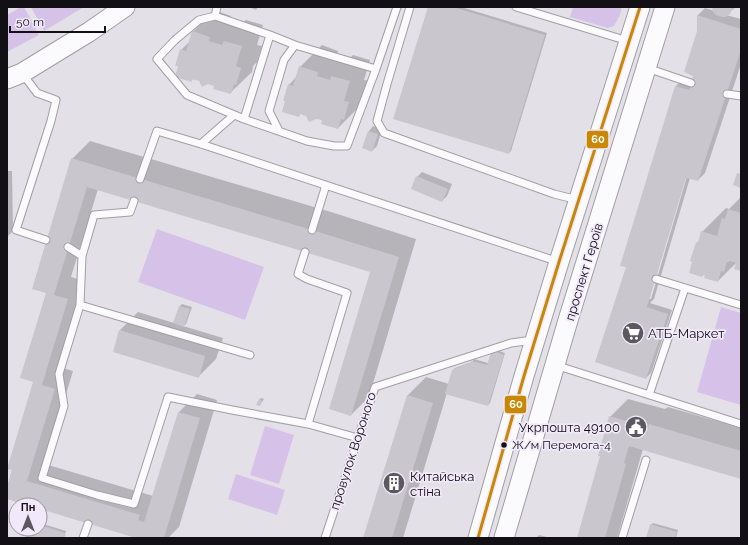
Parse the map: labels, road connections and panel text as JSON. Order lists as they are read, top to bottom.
{
  "streets": {
    "main road": ["проспект Героїв"],
    "lane": ["провулок Вороного"]
  },
  "crossings": [
    ["проспект Героїв", "провулок Вороного"]
  ],
  "places": {
    "supermarket": ["АТБ-Маркет"],
    "public building": ["Укрпошта 49100"],
    "other": ["Ж/м Перемога-4"],
    "building": ["Китайська стіна"]
  },
  "lines": ["transit line 60"],
  "scale_bar": "50 m",
  "north": "top"
}
